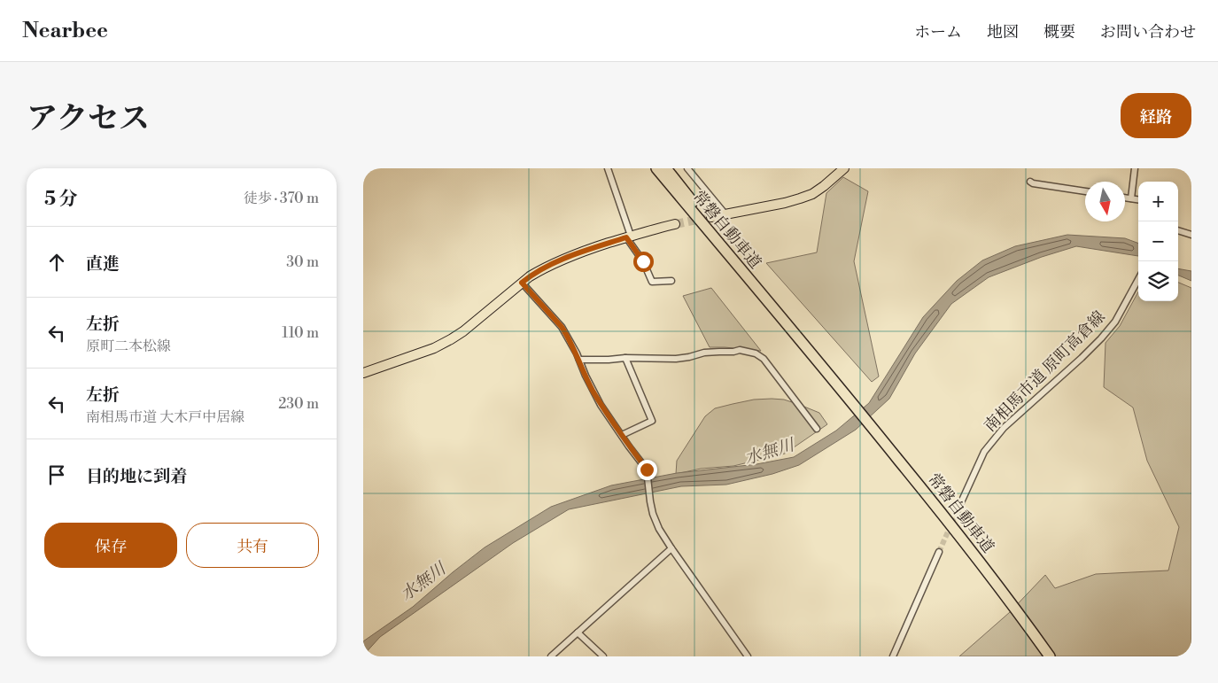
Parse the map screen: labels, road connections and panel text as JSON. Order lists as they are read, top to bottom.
{
  "streets": {
    "highway": ["常磐自動車道"],
    "street": ["南相馬市道 原町高倉線"]
  },
  "water": ["水無川"],
  "north": "bottom",
  "page": {
    "header": "Nearbee",
    "nav": [
      "ホーム",
      "地図",
      "概要",
      "お問い合わせ"
    ],
    "title": "アクセス",
    "buttons": [
      "経路",
      ["保存", "共有"]
    ],
    "heading": ["5 分", "徒歩 · 370 m"],
    "map_buttons": ["+", "−"],
    "list": [
      ["直進", "30 m"],
      ["左折", "原町二本松線", "110 m"],
      ["左折", "南相馬市道 大木戸中居線", "230 m"],
      "目的地に到着"
    ]
  }
}
